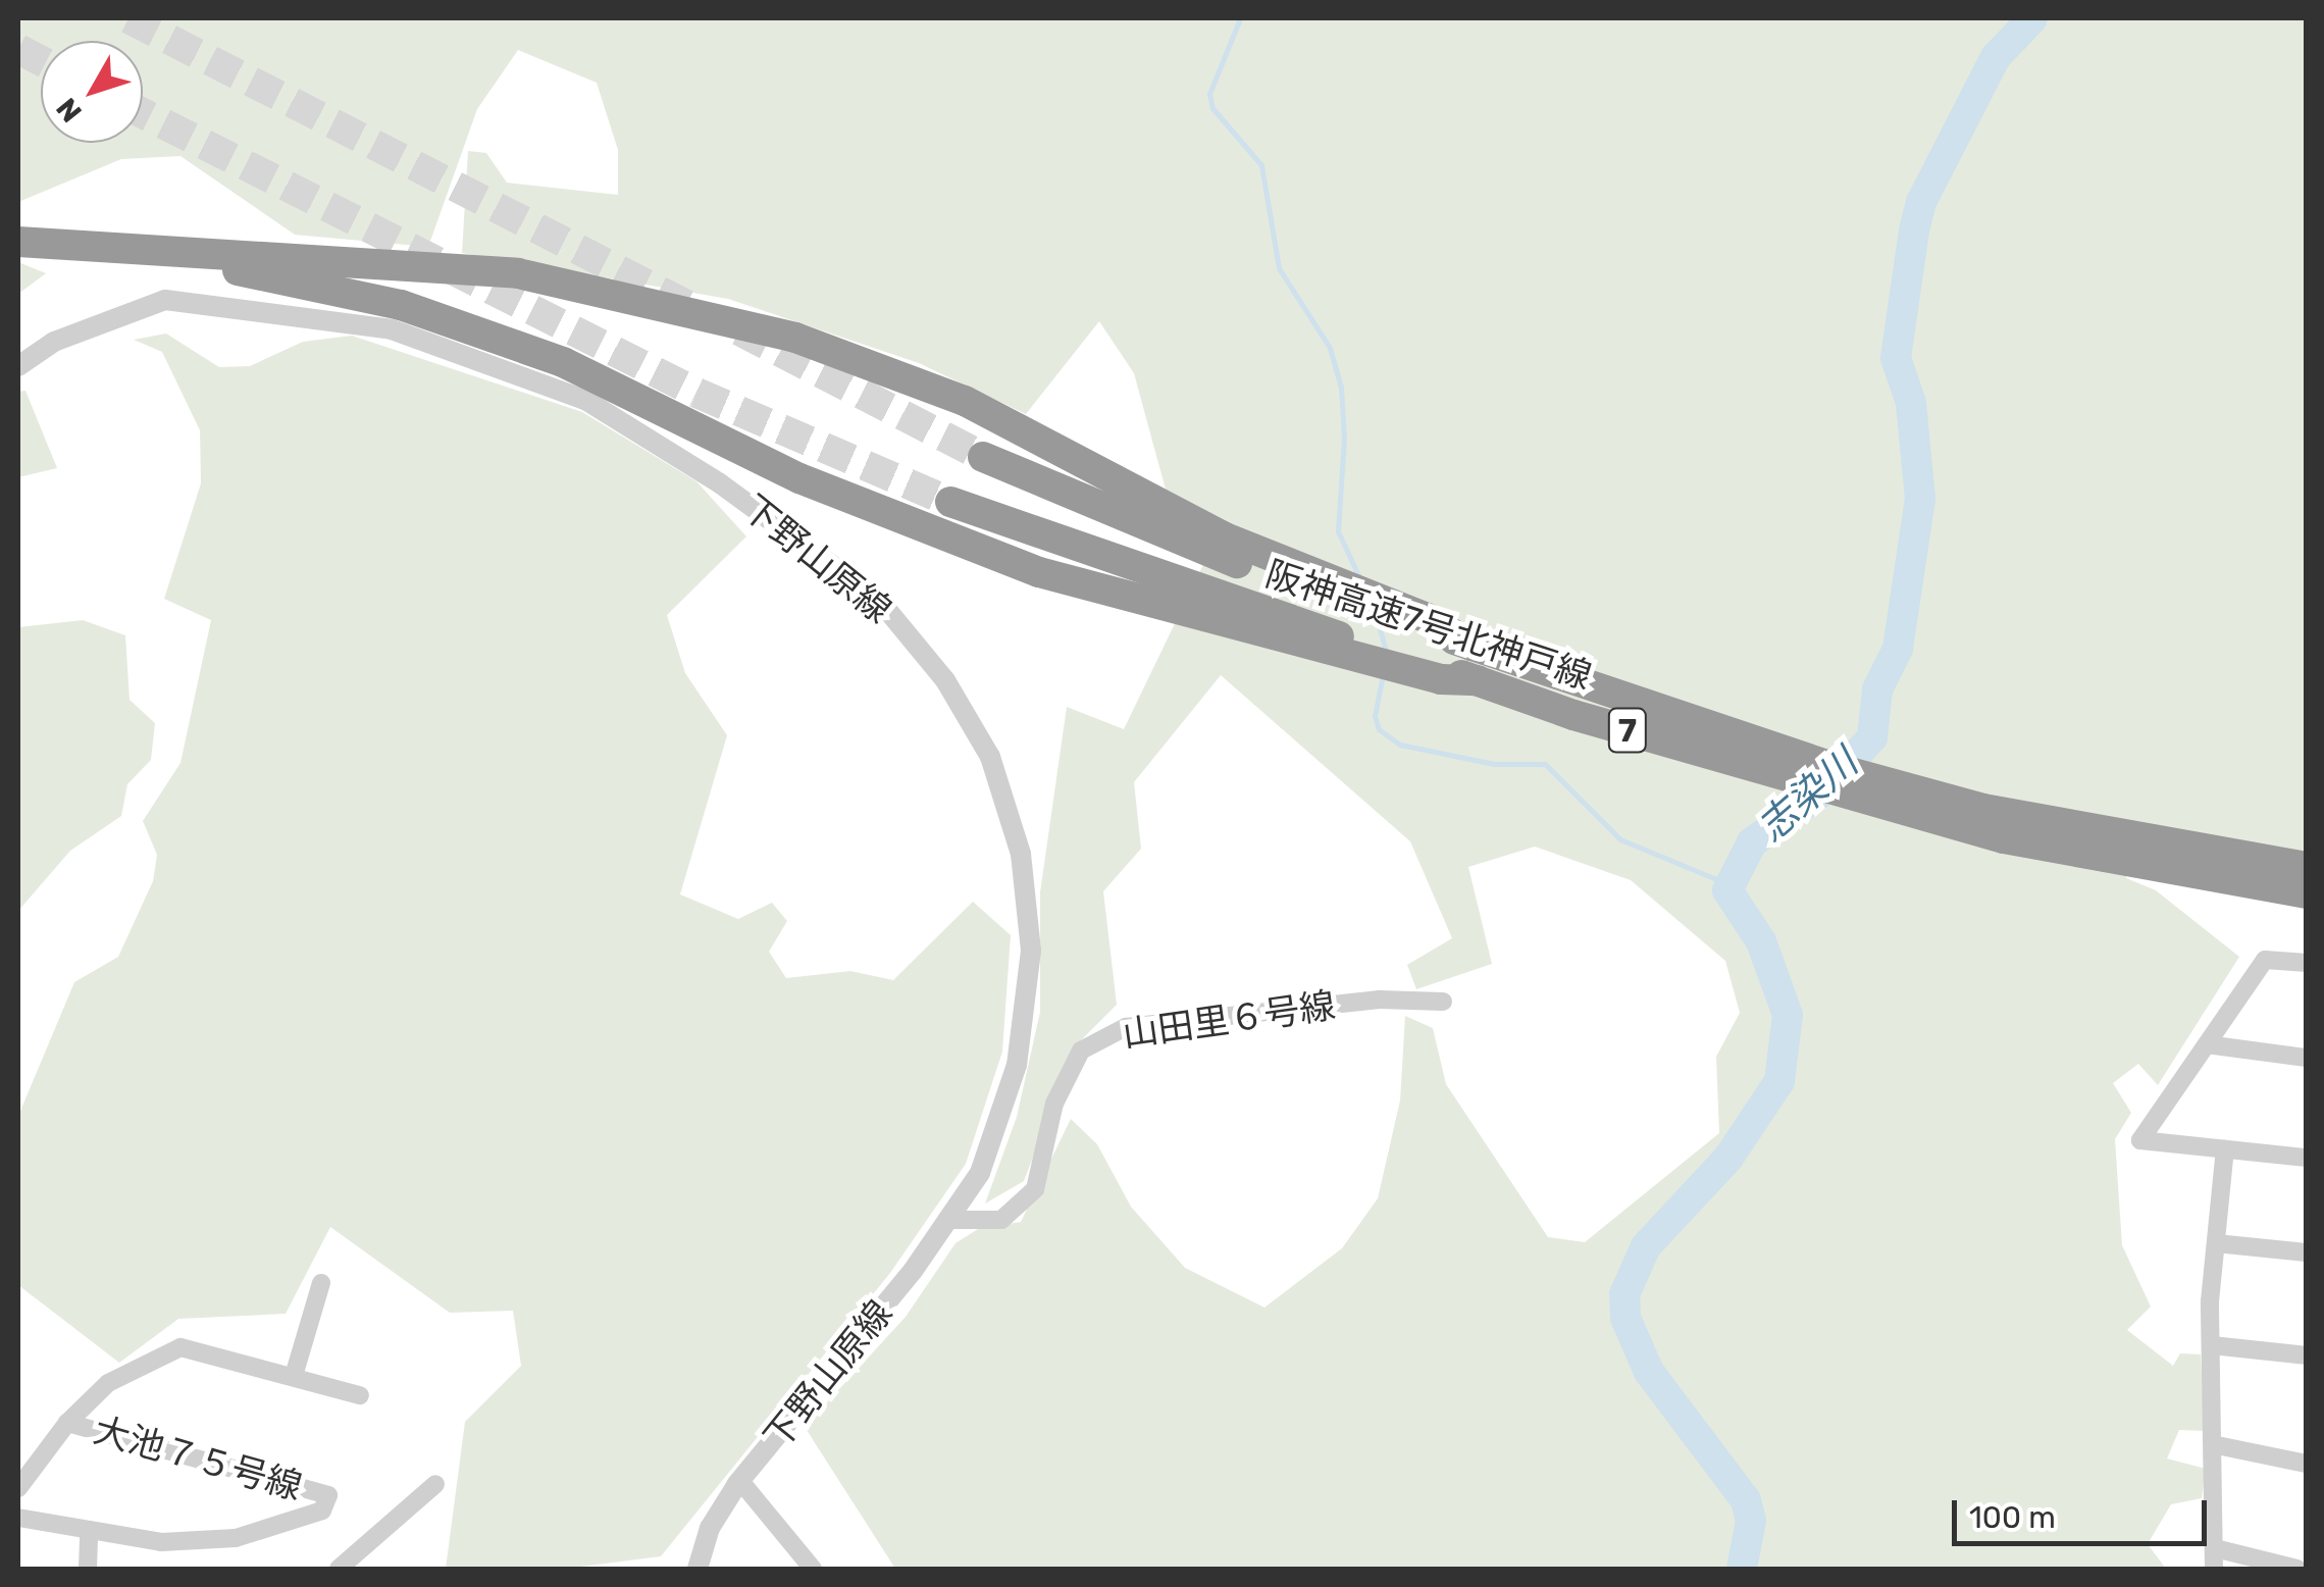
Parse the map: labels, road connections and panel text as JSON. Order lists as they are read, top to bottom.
{
  "streets": {
    "highway": ["阪神高速7号北神戸線", "7"],
    "street": ["下野山原線", "山田里６号線", "大池７５号線"]
  },
  "crossings": [
    ["下野山原線", "山田里６号線"]
  ],
  "water": ["志染川"],
  "scale_bar": "100 m",
  "north": "bottom left"
}
